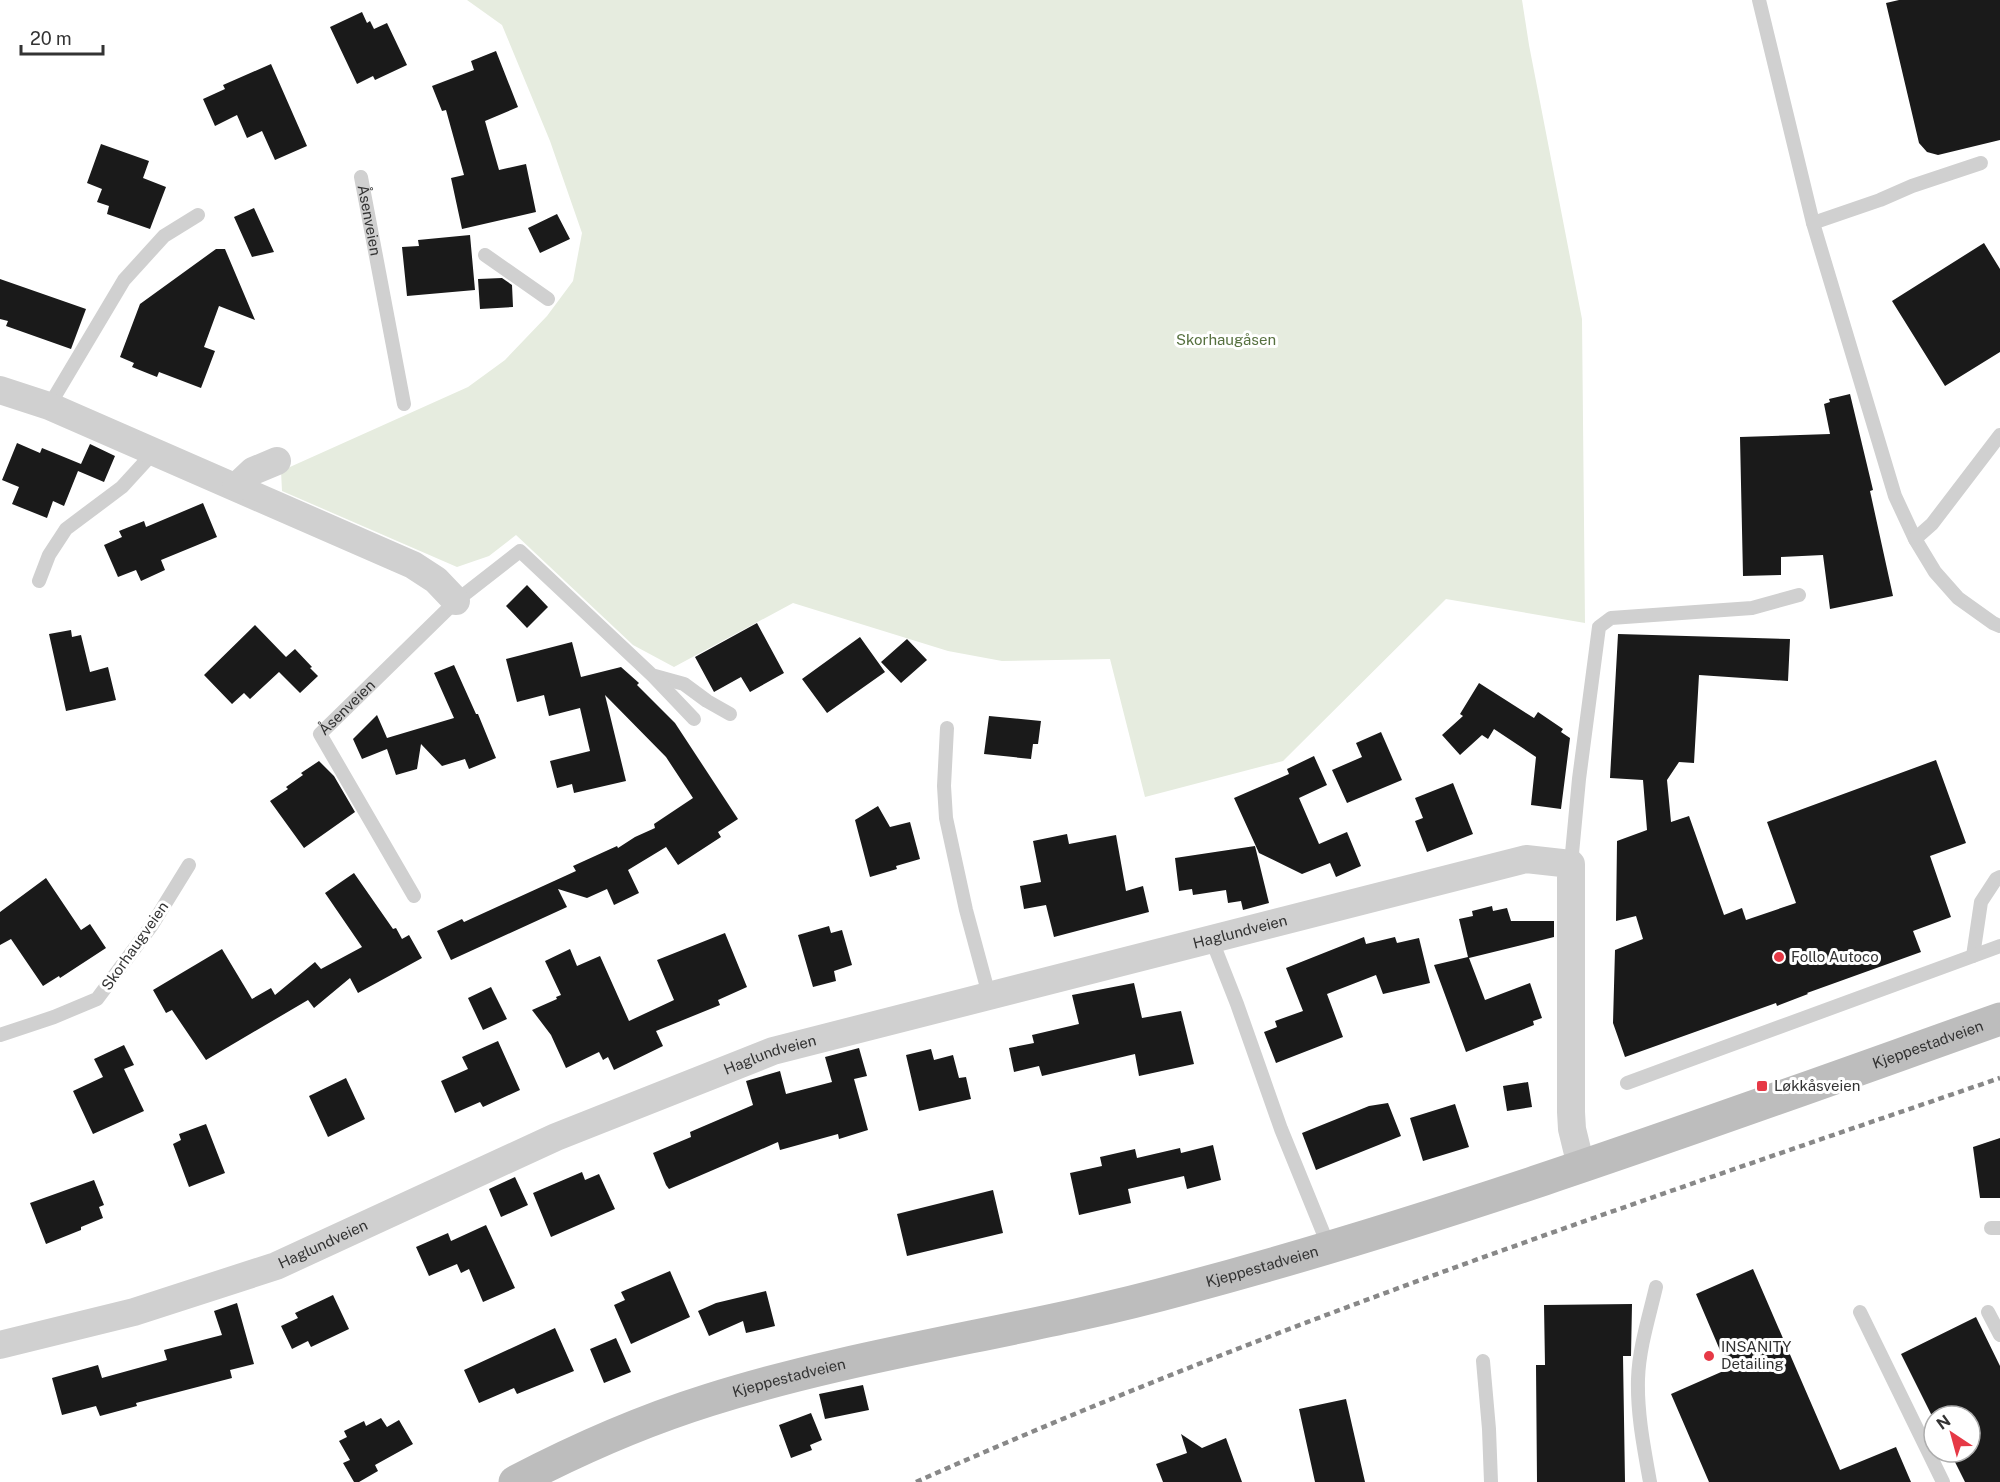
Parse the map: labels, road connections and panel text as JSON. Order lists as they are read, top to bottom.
{
  "streets": {
    "main road": ["Kjeppestadveien"],
    "street": ["Haglundveien"],
    "lane": ["Åsenveien", "Skorhaugveien"]
  },
  "parks": ["Skorhaugåsen"],
  "places": {
    "other": ["Follo Autoco", "INSANITY Detailing"],
    "transit": ["Løkkåsveien"]
  },
  "scale_bar": "20 m",
  "north": "top left"
}
